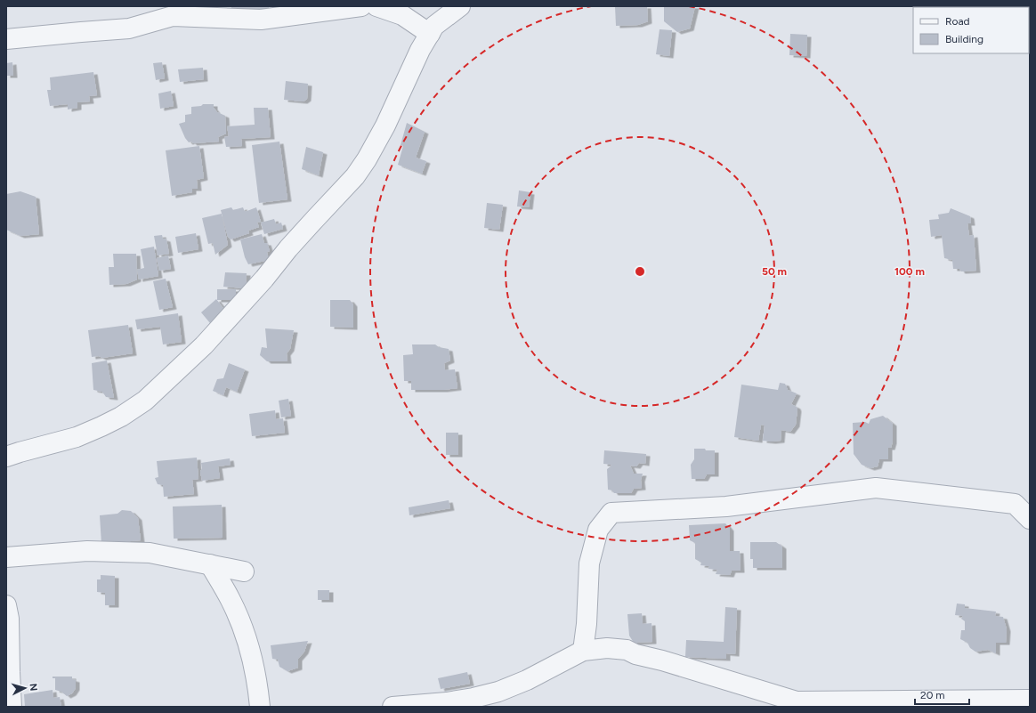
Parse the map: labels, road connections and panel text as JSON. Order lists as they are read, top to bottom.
{
  "legend": ["Road", "Building"],
  "scale_bar": "20 m",
  "north": "right",
  "rings": ["50 m", "100 m"]
}
